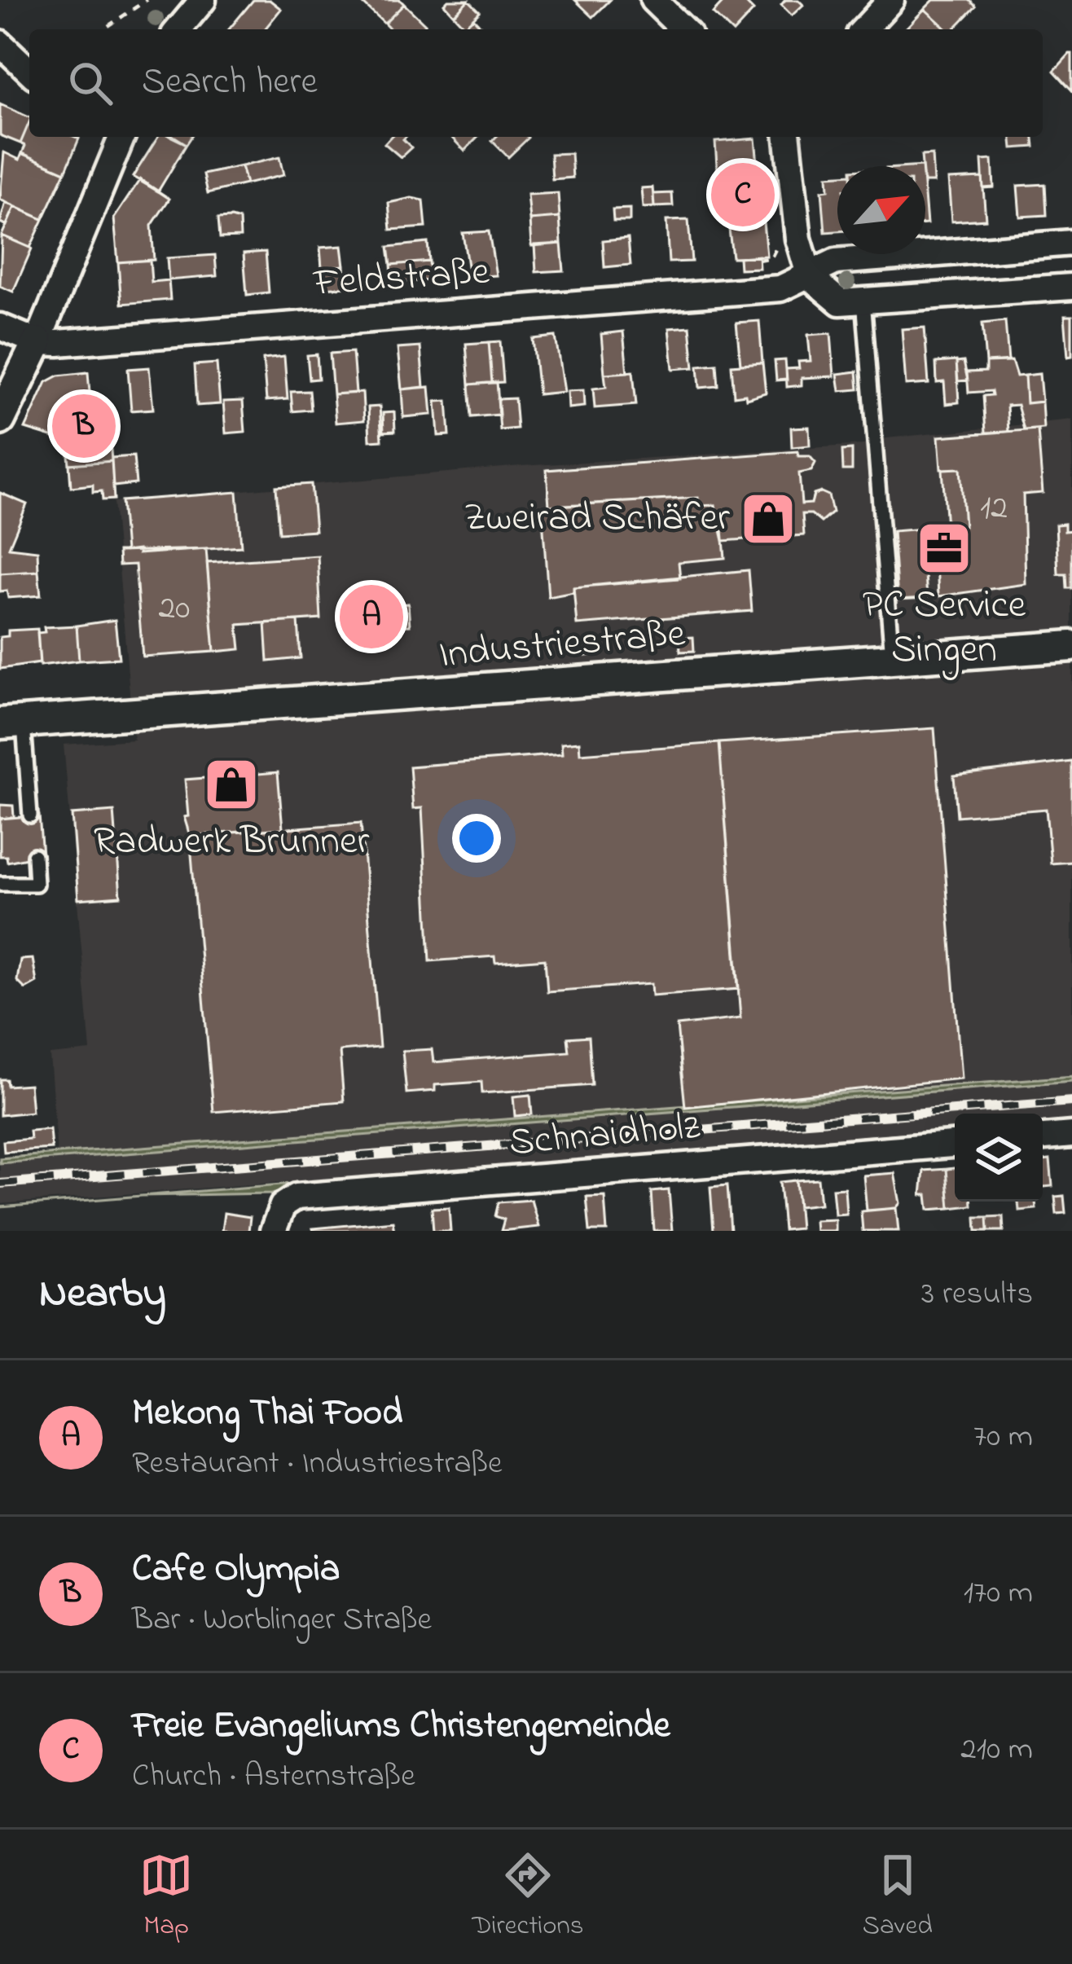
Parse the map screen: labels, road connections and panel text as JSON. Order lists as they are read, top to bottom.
{
  "streets": {
    "street": ["Feldstraße", "Industriestraße", "Schnaidholz"]
  },
  "places": {
    "shop": ["Zweirad Schäfer", "Radwerk Brunner"],
    "office": ["PC Service Singen"]
  },
  "house_numbers": ["12", "20"],
  "north": "top right",
  "page": {
    "search": "Search here",
    "pins": ["C", "B", "A"],
    "heading": ["Nearby", "3 results"],
    "list": [
      {
        "mark": "A",
        "name": "Mekong Thai Food",
        "note": "Restaurant · Industriestraße",
        "value": "70 m"
      },
      {
        "mark": "B",
        "name": "Cafe Olympia",
        "note": "Bar · Worblinger Straße",
        "value": "170 m"
      },
      {
        "mark": "C",
        "name": "Freie Evangeliums Christengemeinde",
        "note": "Church · Asternstraße",
        "value": "210 m"
      }
    ],
    "nav": ["Map", "Directions", "Saved"]
  }
}
